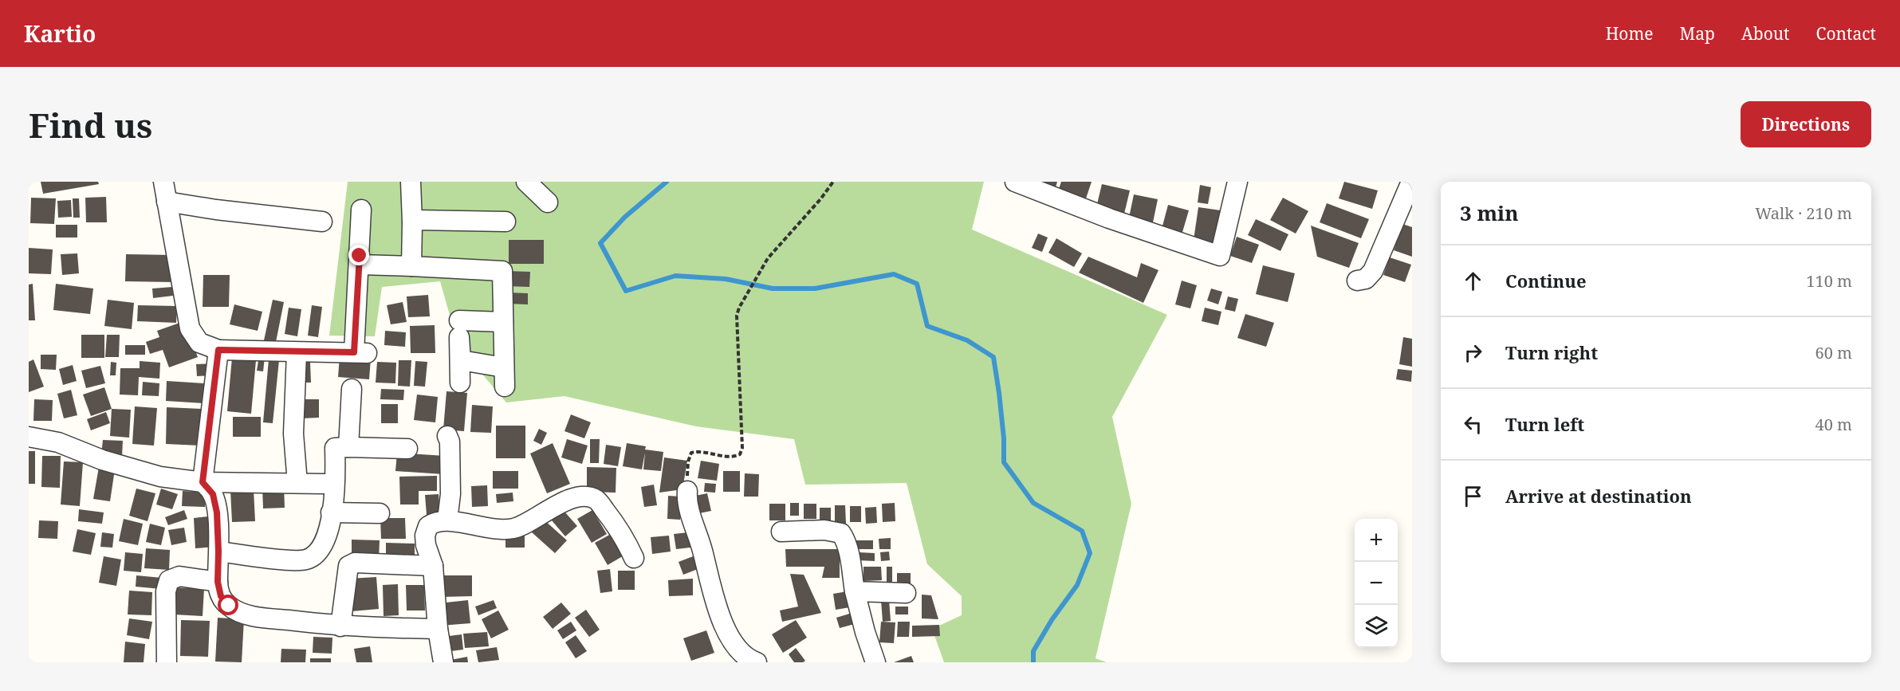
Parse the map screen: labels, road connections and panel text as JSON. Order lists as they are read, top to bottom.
{
  "page": {
    "header": "Kartio",
    "nav": [
      "Home",
      "Map",
      "About",
      "Contact"
    ],
    "buttons": "Directions",
    "title": "Find us",
    "heading": ["3 min", "Walk · 210 m"],
    "list": [
      ["Continue", "110 m"],
      ["Turn right", "60 m"],
      ["Turn left", "40 m"],
      "Arrive at destination"
    ],
    "map_buttons": ["+", "−"]
  }
}
